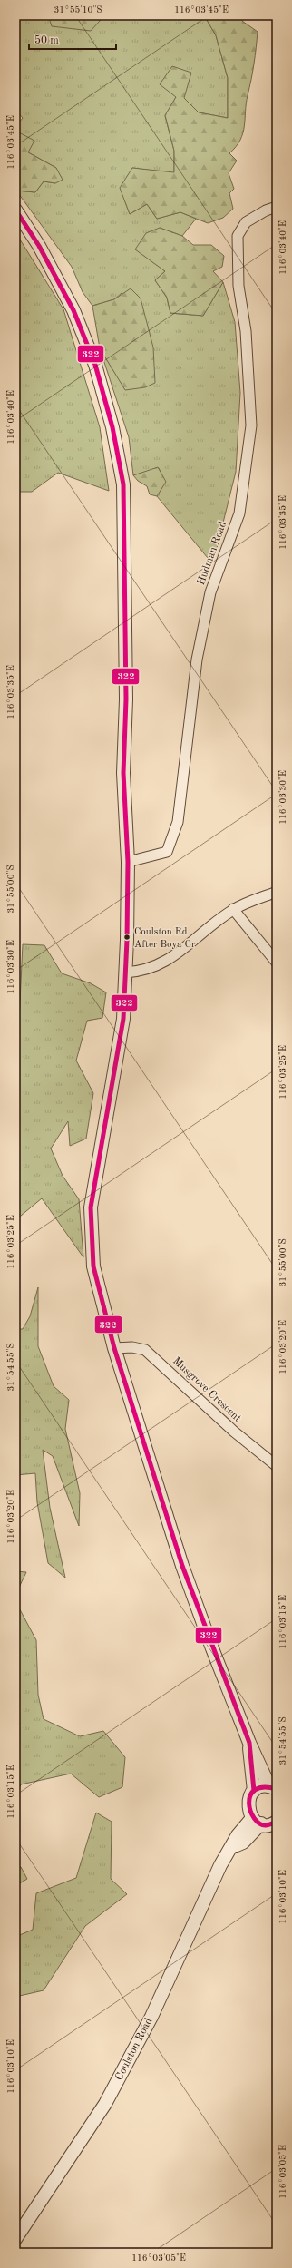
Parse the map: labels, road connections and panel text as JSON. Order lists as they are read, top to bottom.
{
  "streets": {
    "street": ["Hudman Road", "Musgrove Crescent", "Coulston Road"]
  },
  "places": ["Coulston Rd After Boya Cr"],
  "lines": ["transit line 322"],
  "scale_bar": "50 m",
  "coordinates": [
    "31°55'10\"S",
    "116°03'45\"E",
    "116°03'40\"E",
    "116°03'35\"E",
    "116°03'30\"E",
    "31°55'00\"S",
    "116°03'25\"E",
    "116°03'20\"E",
    "31°54'55\"S",
    "116°03'15\"E",
    "116°03'10\"E",
    "116°03'05\"E"
  ]
}
